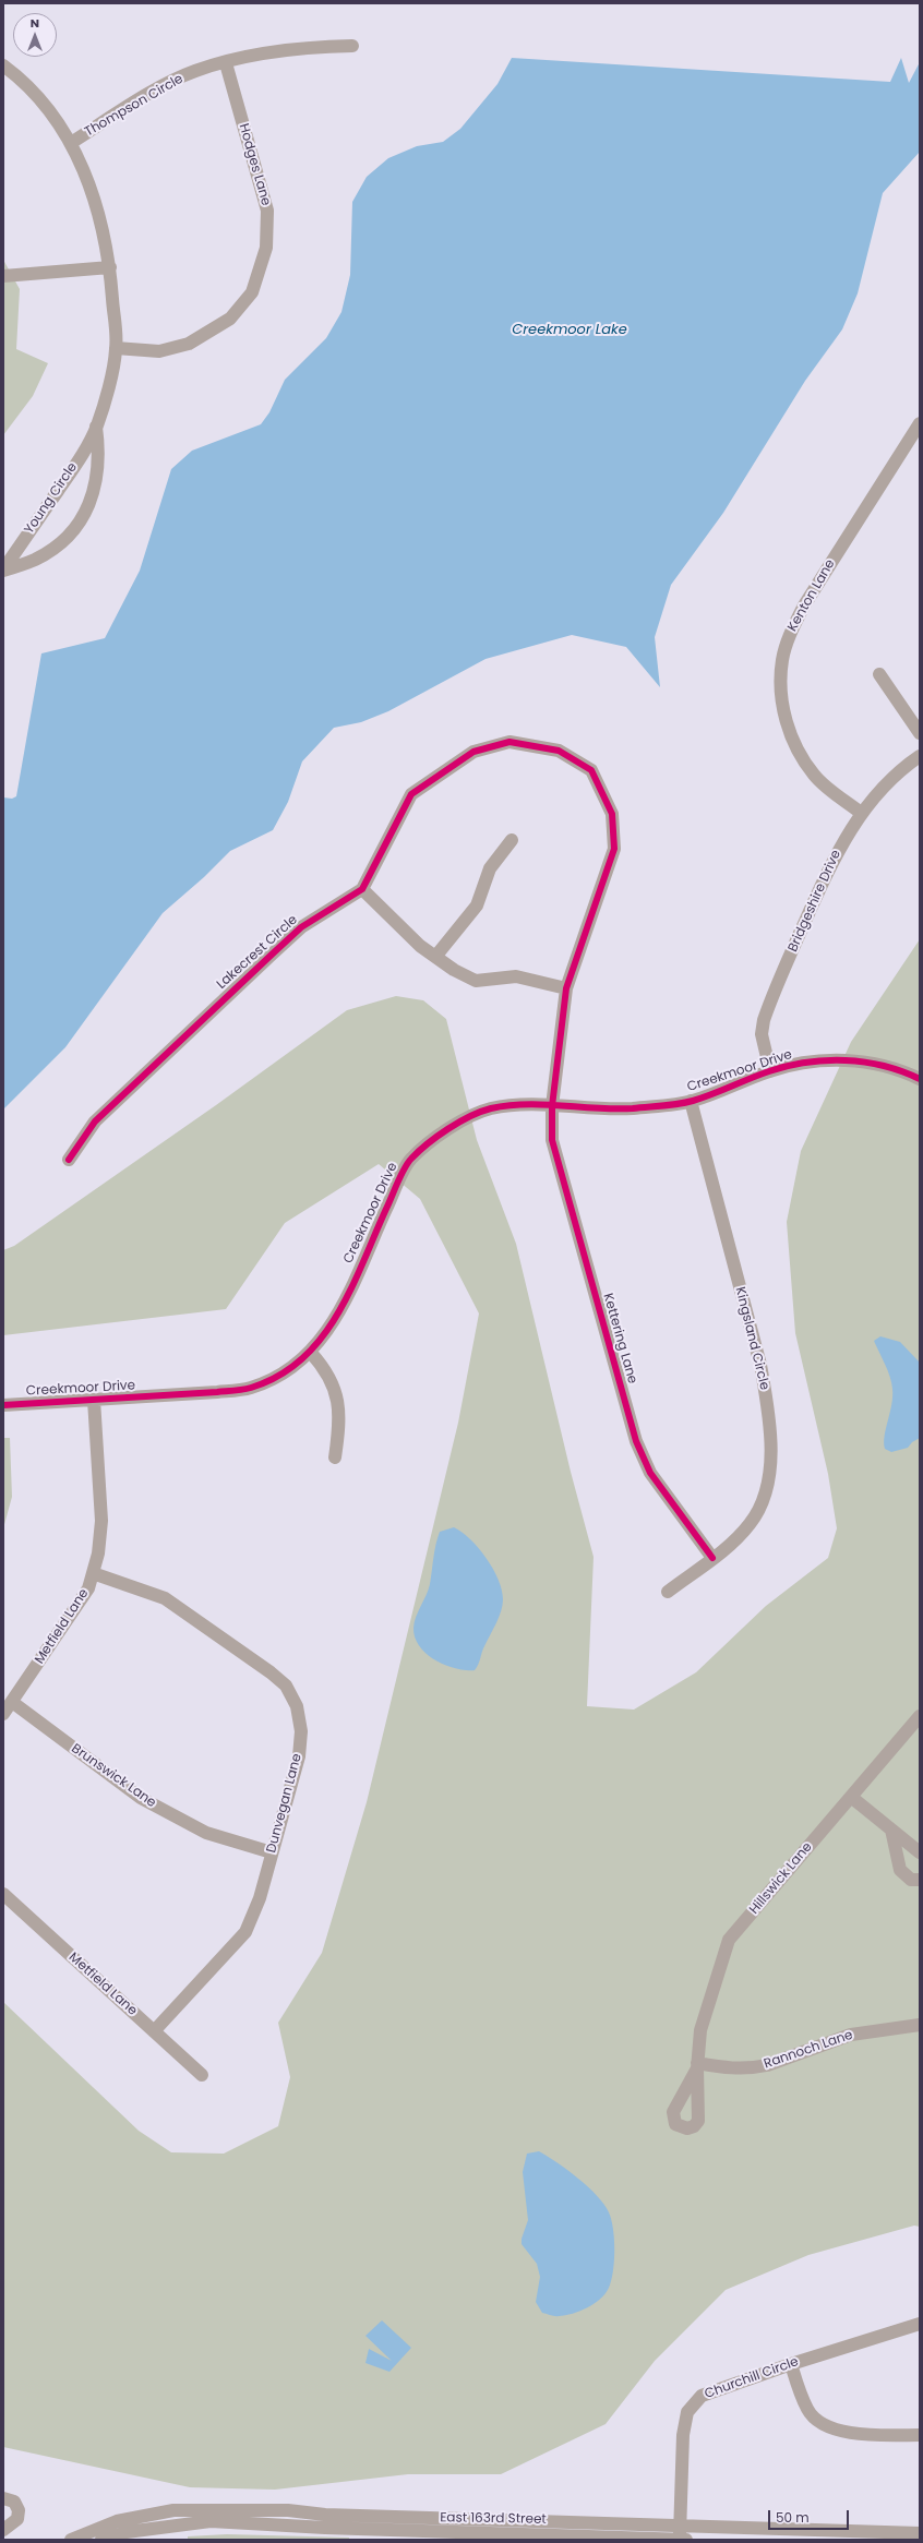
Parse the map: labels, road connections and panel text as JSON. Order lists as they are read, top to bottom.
{
  "streets": {
    "street": [
      "Thompson Circle",
      "Hodges Lane",
      "Young Circle",
      "Kenton Lane",
      "Bridgeshire Drive",
      "Lakecrest Circle",
      "Creekmoor Drive",
      "Kettering Lane",
      "Kingsland Circle",
      "Metfield Lane",
      "Brunswick Lane",
      "Dunvegan Lane",
      "Hillswick Lane",
      "Rannoch Lane",
      "Churchill Circle",
      "East 163rd Street"
    ]
  },
  "crossings": [
    ["Thompson Circle", "Hodges Lane"],
    ["Thompson Circle", "Young Circle"],
    ["Hodges Lane", "Young Circle"],
    ["Kenton Lane", "Bridgeshire Drive"],
    ["Bridgeshire Drive", "Creekmoor Drive"],
    ["Creekmoor Drive", "Kettering Lane"],
    ["Creekmoor Drive", "Kingsland Circle"],
    ["Creekmoor Drive", "Metfield Lane"],
    ["Kettering Lane", "Kingsland Circle"],
    ["Metfield Lane", "Brunswick Lane"],
    ["Metfield Lane", "Dunvegan Lane"],
    ["Brunswick Lane", "Dunvegan Lane"],
    ["Hillswick Lane", "Rannoch Lane"],
    ["Churchill Circle", "East 163rd Street"]
  ],
  "water": ["Creekmoor Lake"],
  "scale_bar": "50 m",
  "north": "top"
}
